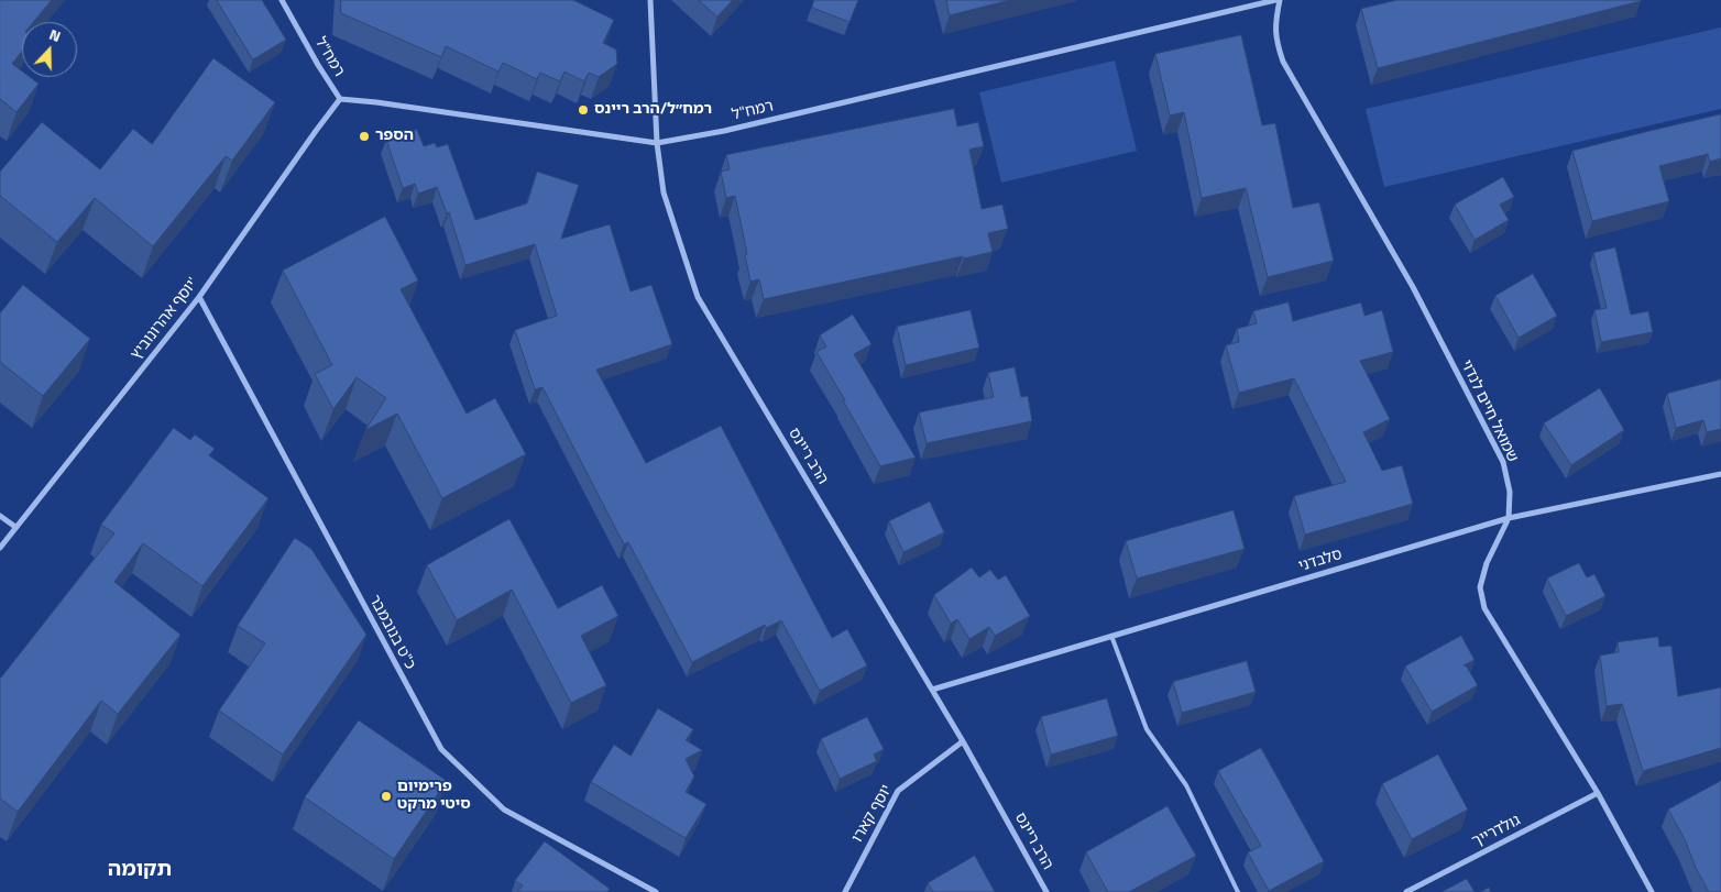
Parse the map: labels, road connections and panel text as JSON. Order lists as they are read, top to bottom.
{
  "streets": {
    "street": [
      "רמח\"ל",
      "יוסף אהרונוביץ'",
      "שמואל חיים לנדוי",
      "הרב ריינס",
      "סלבדני",
      "כ\"ט בנובמבר",
      "יוסף קארו",
      "גולדרייך"
    ]
  },
  "crossings": [
    ["רמח\"ל", "יוסף אהרונוביץ'"],
    ["רמח\"ל", "שמואל חיים לנדוי"],
    ["רמח\"ל", "הרב ריינס"],
    ["יוסף אהרונוביץ'", "כ\"ט בנובמבר"],
    ["שמואל חיים לנדוי", "סלבדני"],
    ["שמואל חיים לנדוי", "גולדרייך"],
    ["הרב ריינס", "סלבדני"],
    ["הרב ריינס", "יוסף קארו"]
  ],
  "districts": ["תקומה"],
  "places": ["רמח״ל/הרב ריינס", "הספר", "פרימיום סיטי מרקט"],
  "north": "top"
}
